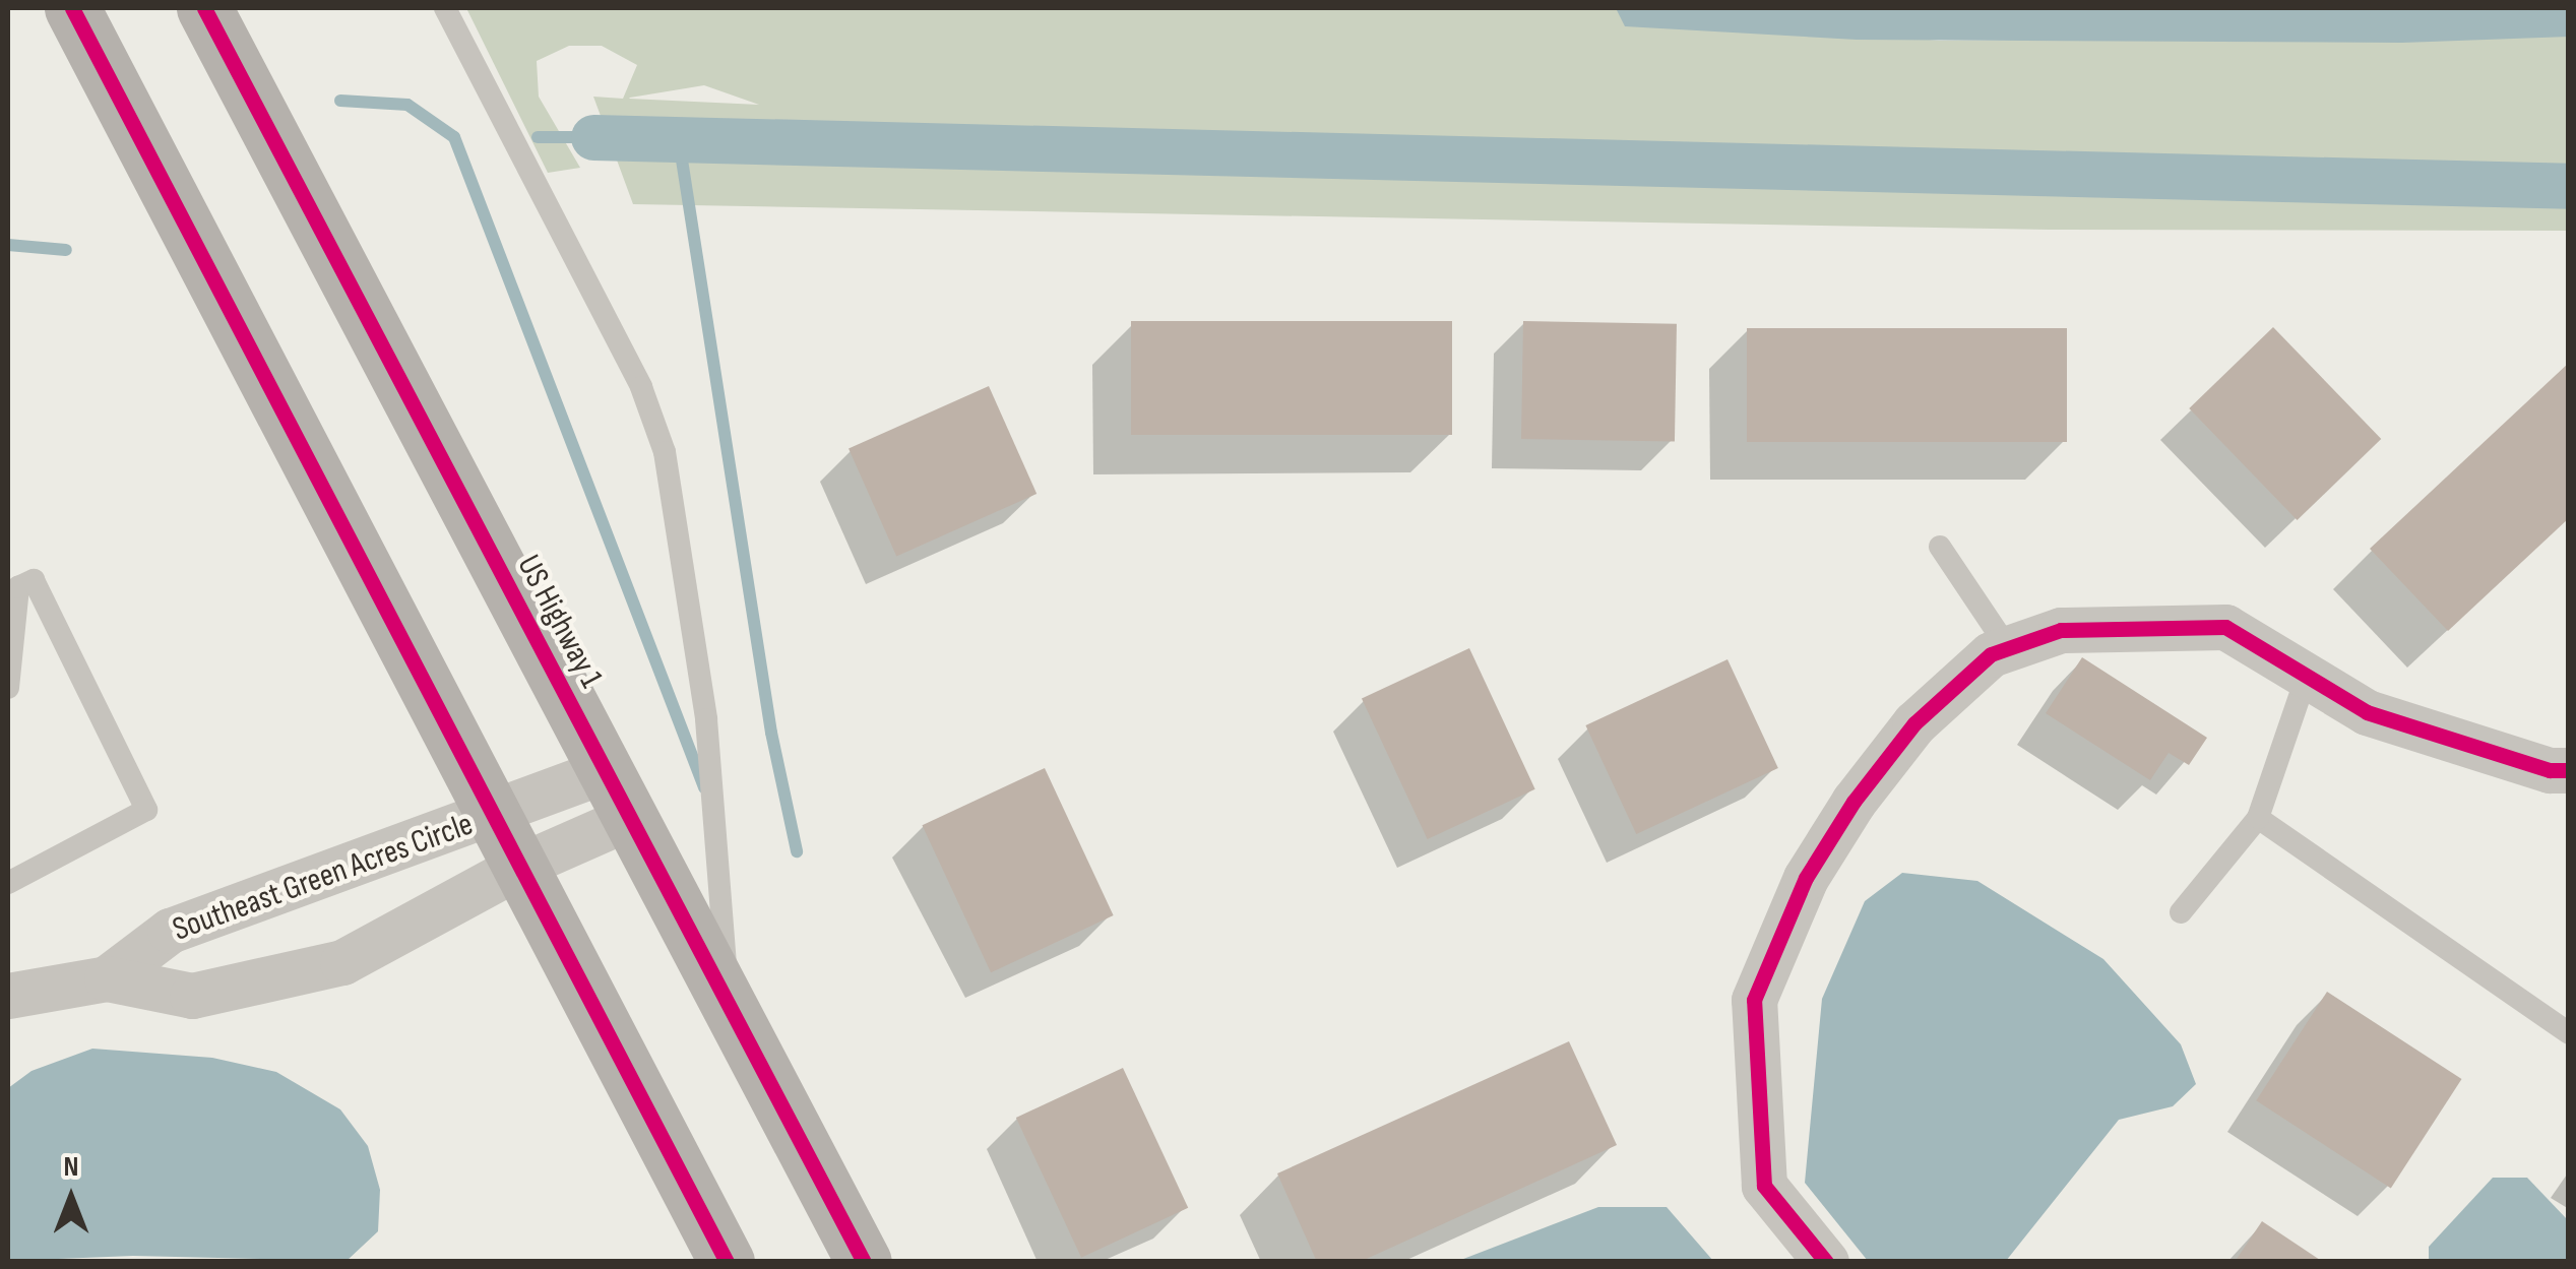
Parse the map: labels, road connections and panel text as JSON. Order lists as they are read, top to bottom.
{
  "streets": {
    "main road": ["US Highway 1"],
    "street": ["Southeast Green Acres Circle"]
  },
  "crossings": [
    ["US Highway 1", "Southeast Green Acres Circle"]
  ],
  "north": "top"
}
